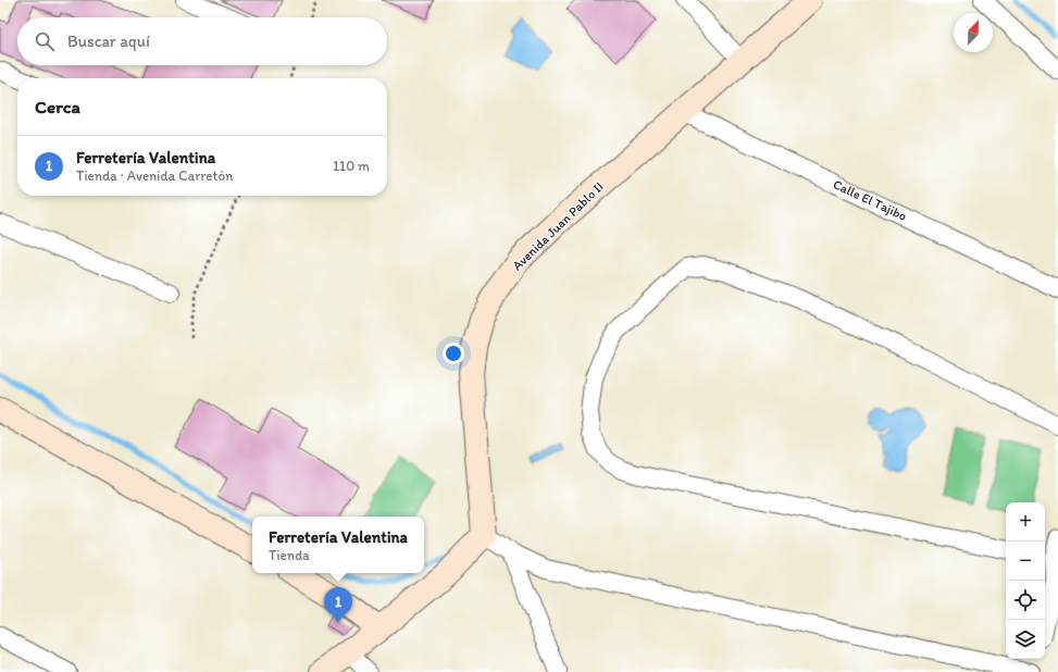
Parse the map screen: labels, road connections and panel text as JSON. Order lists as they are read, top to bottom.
{
  "streets": {
    "street": ["Calle El Tajibo", "Avenida Juan Pablo II"]
  },
  "crossings": [
    ["Calle El Tajibo", "Avenida Juan Pablo II"]
  ],
  "north": "top right",
  "page": {
    "search": "Buscar aquí",
    "heading": "Cerca",
    "list": [
      {
        "mark": "1",
        "name": "Ferretería Valentina",
        "note": "Tienda · Avenida Carretón",
        "value": "110 m"
      }
    ],
    "map_buttons": ["+", "−"],
    "popup": ["Ferretería Valentina", "Tienda"],
    "pins": "1"
  }
}
